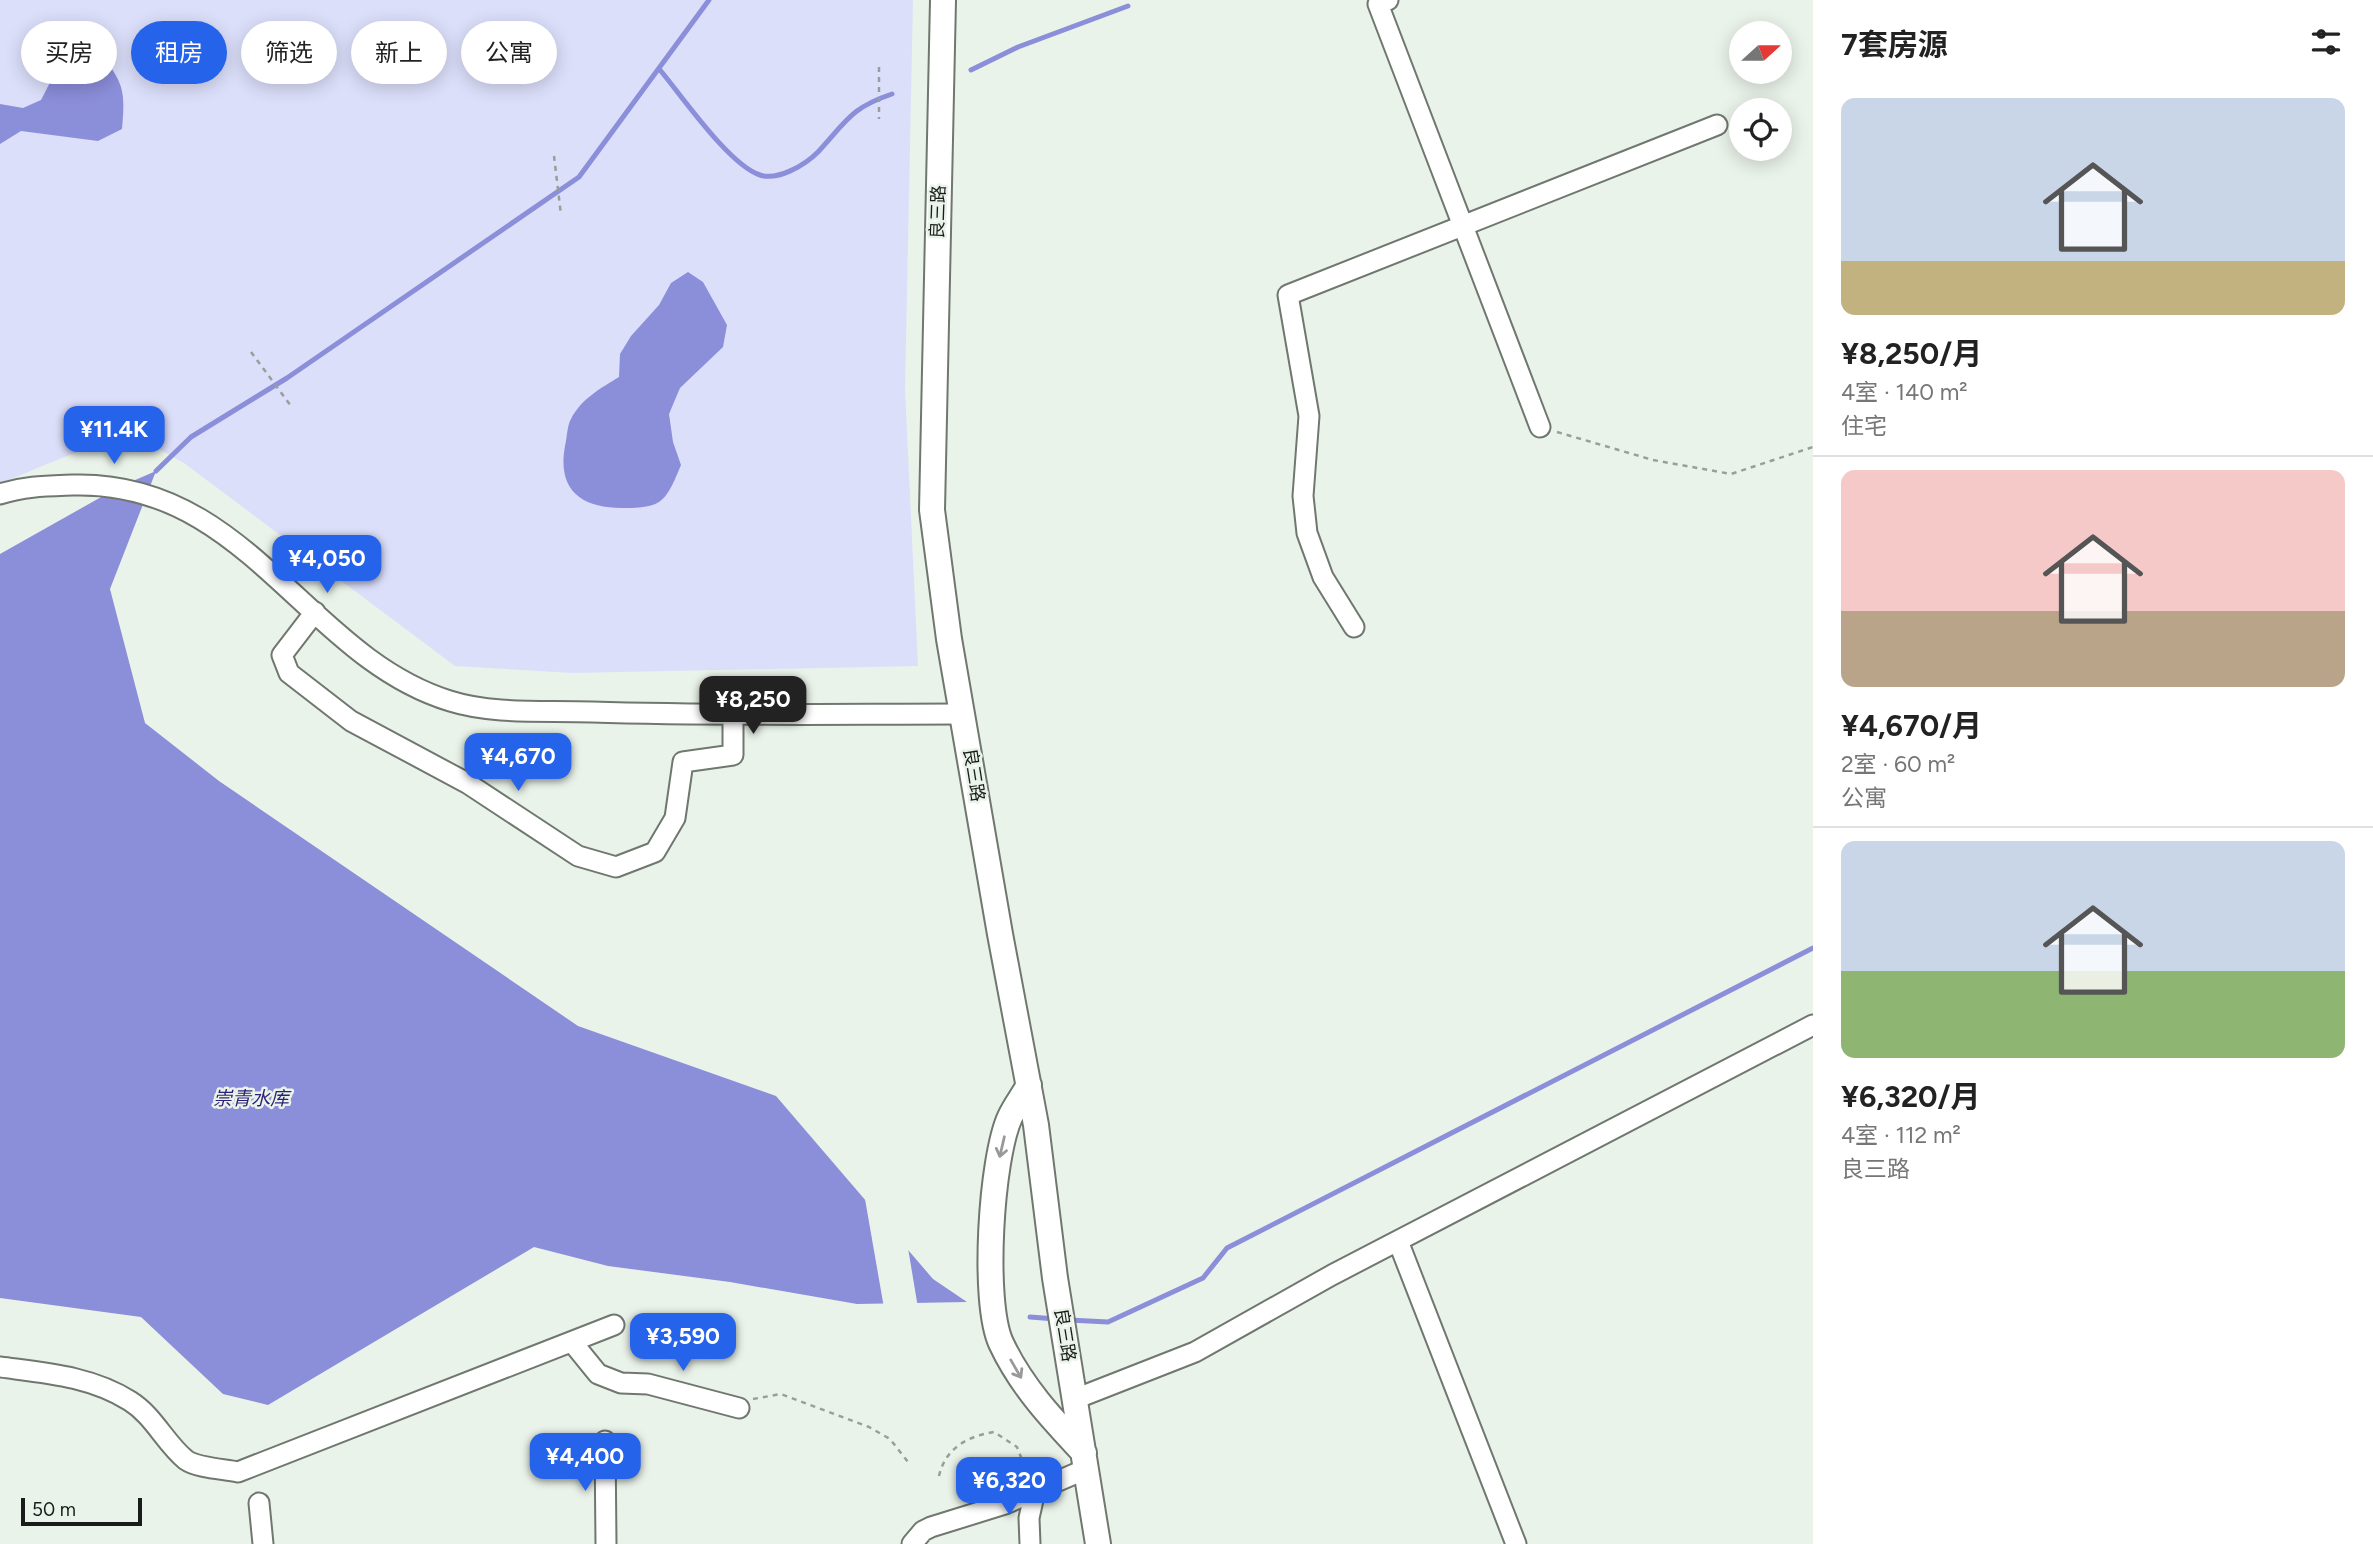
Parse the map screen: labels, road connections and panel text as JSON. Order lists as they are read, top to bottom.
{
  "streets": {
    "main road": ["良三路"]
  },
  "water": ["崇青水库"],
  "scale_bar": "50 m",
  "north": "right",
  "page": {
    "heading": "7套房源",
    "chip": [
      "买房",
      "租房",
      "筛选",
      "新上",
      "公寓"
    ],
    "list": [
      {
        "name": "¥8,250/月",
        "note": "4室 · 140 m² · 住宅"
      },
      {
        "name": "¥4,670/月",
        "note": "2室 · 60 m² · 公寓"
      },
      {
        "name": "¥6,320/月",
        "note": "4室 · 112 m² · 良三路"
      }
    ],
    "price": [
      "¥11.4K",
      "¥4,050",
      "¥8,250",
      "¥4,670",
      "¥3,590",
      "¥4,400",
      "¥6,320"
    ],
    "scale": "50 m"
  }
}
